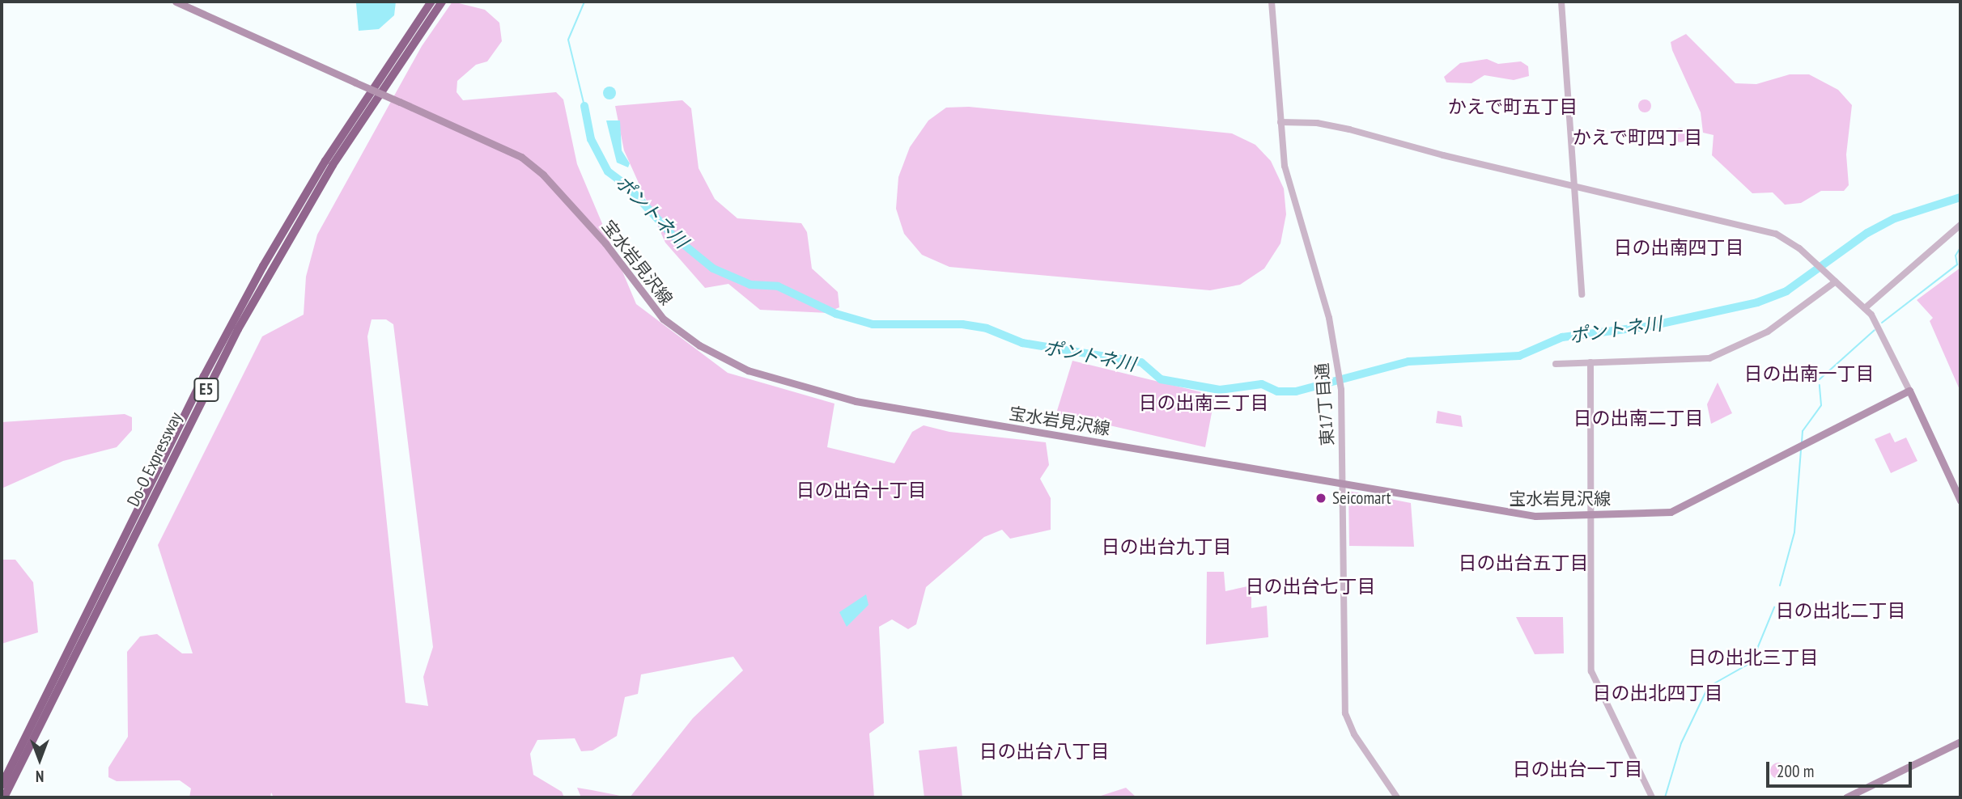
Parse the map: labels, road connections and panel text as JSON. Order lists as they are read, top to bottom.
{
  "streets": {
    "highway": ["E5", "Do-O Expressway"],
    "main road": ["宝水岩見沢線"],
    "street": ["東17丁目通"]
  },
  "crossings": [
    ["宝水岩見沢線", "東17丁目通"]
  ],
  "districts": [
    "かえで町五丁目",
    "かえで町四丁目",
    "日の出南四丁目",
    "日の出南一丁目",
    "日の出南三丁目",
    "日の出南二丁目",
    "日の出台十丁目",
    "日の出台九丁目",
    "日の出台五丁目",
    "日の出台七丁目",
    "日の出北二丁目",
    "日の出北三丁目",
    "日の出北四丁目",
    "日の出台八丁目",
    "日の出台一丁目"
  ],
  "water": ["ポントネ川"],
  "places": ["Seicomart"],
  "scale_bar": "200 m",
  "north": "bottom"
}
